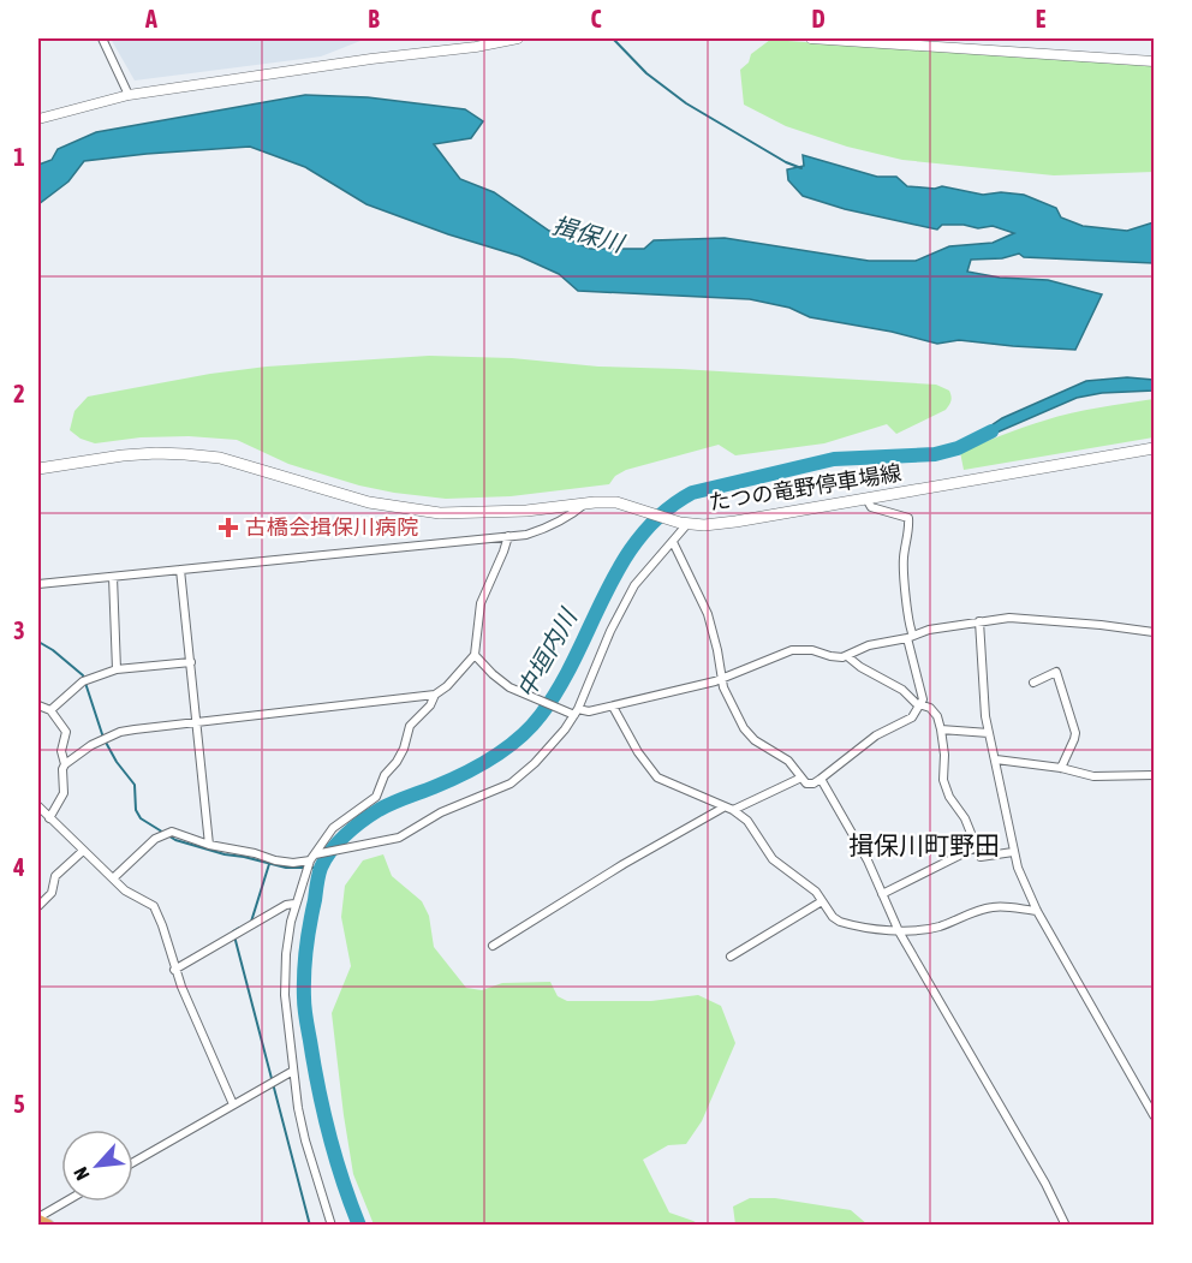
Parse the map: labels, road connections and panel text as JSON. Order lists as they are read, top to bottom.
{
  "streets": {
    "main road": ["たつの竜野停車場線"]
  },
  "districts": ["揖保川町野田"],
  "water": ["揖保川", "中垣内川"],
  "places": {
    "health": ["古橋会揖保川病院"]
  },
  "north": "bottom left",
  "grid": {
    "columns": [
      "A",
      "B",
      "C",
      "D",
      "E"
    ],
    "rows": [
      "1",
      "2",
      "3",
      "4",
      "5"
    ]
  }
}
